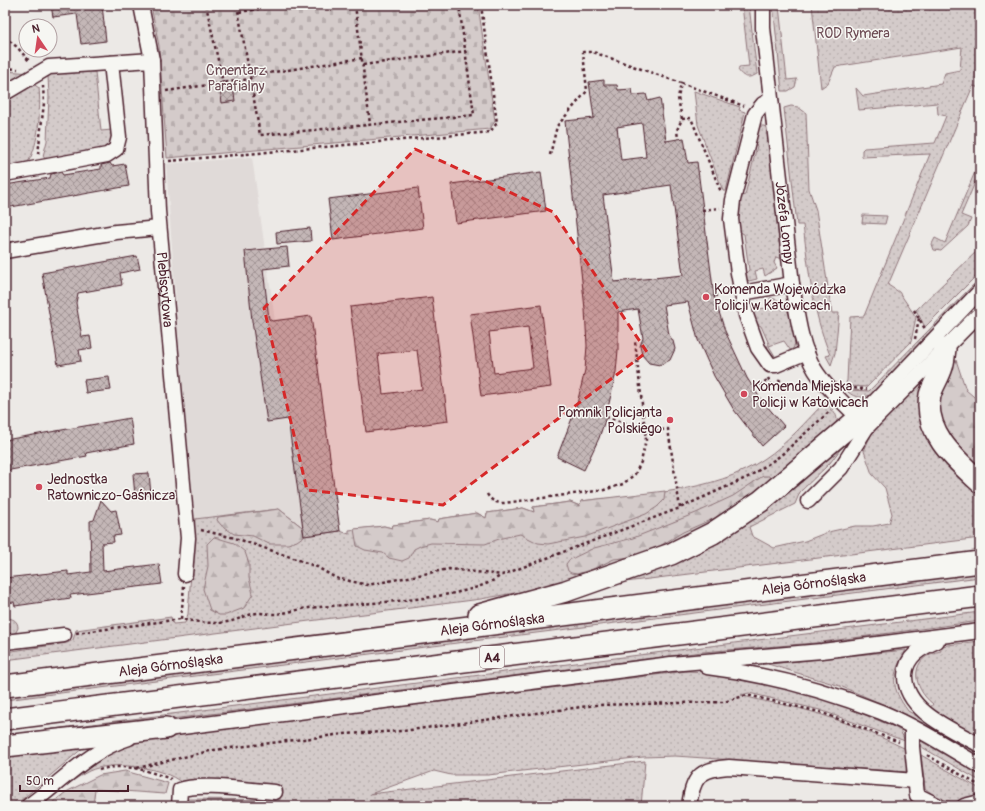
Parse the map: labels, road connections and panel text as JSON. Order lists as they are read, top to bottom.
{
  "streets": {
    "highway": ["Aleja Górnośląska", "A4"],
    "street": ["Józefa Lompy", "Plebiscytowa"]
  },
  "parks": ["ROD Rymera", "Cmentarz Parafialny"],
  "places": [
    "Komenda Wojewódzka Policji w Katowicach",
    "Komenda Miejska Policji w Katowicach",
    "Pomnik Policjanta Polskiego",
    "Jednostka Ratowniczo-Gaśnicza"
  ],
  "scale_bar": "50 m",
  "north": "top"
}
